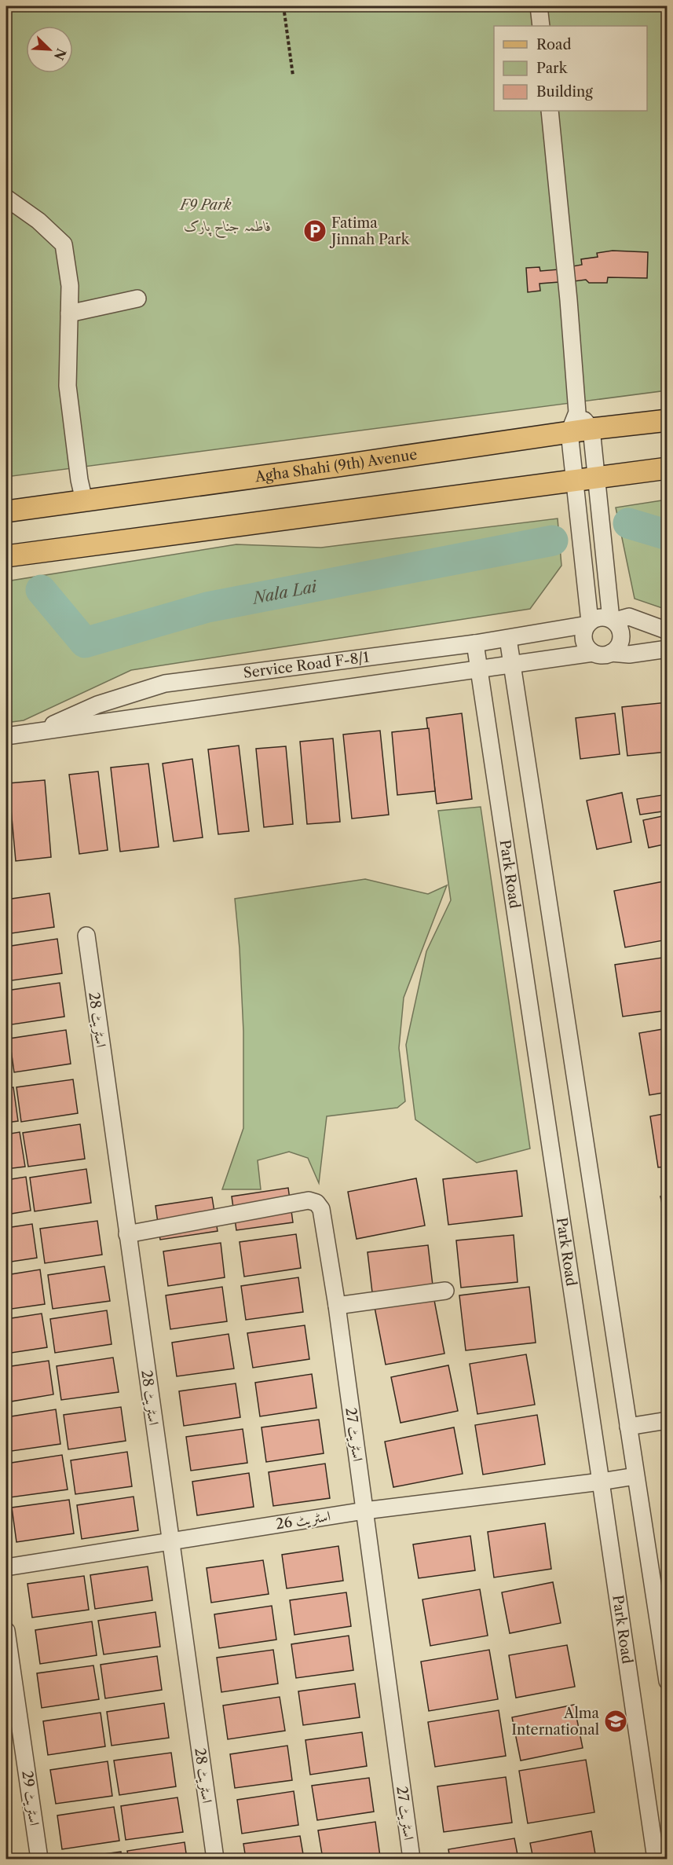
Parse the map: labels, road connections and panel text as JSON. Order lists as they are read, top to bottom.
{
  "streets": {
    "main road": ["Agha Shahi (9th) Avenue"],
    "street": [
      "Service Road F-8/1",
      "Park Road",
      "اسٹریٹ 28",
      "اسٹریٹ 27",
      "اسٹریٹ 26",
      "اسٹریٹ 29"
    ]
  },
  "crossings": [
    ["Service Road F-8/1", "Park Road"],
    ["Park Road", "اسٹریٹ 26"],
    ["اسٹریٹ 28", "اسٹریٹ 27"],
    ["اسٹریٹ 28", "اسٹریٹ 26"],
    ["اسٹریٹ 27", "اسٹریٹ 26"]
  ],
  "water": ["Nala Lai"],
  "parks": ["F9 Park", "فاطمہ جناح پارک"],
  "places": {
    "parking": ["Fatima Jinnah Park"],
    "school or university": ["Alma International"]
  },
  "legend": ["Road", "Park", "Building"],
  "north": "bottom right"
}
